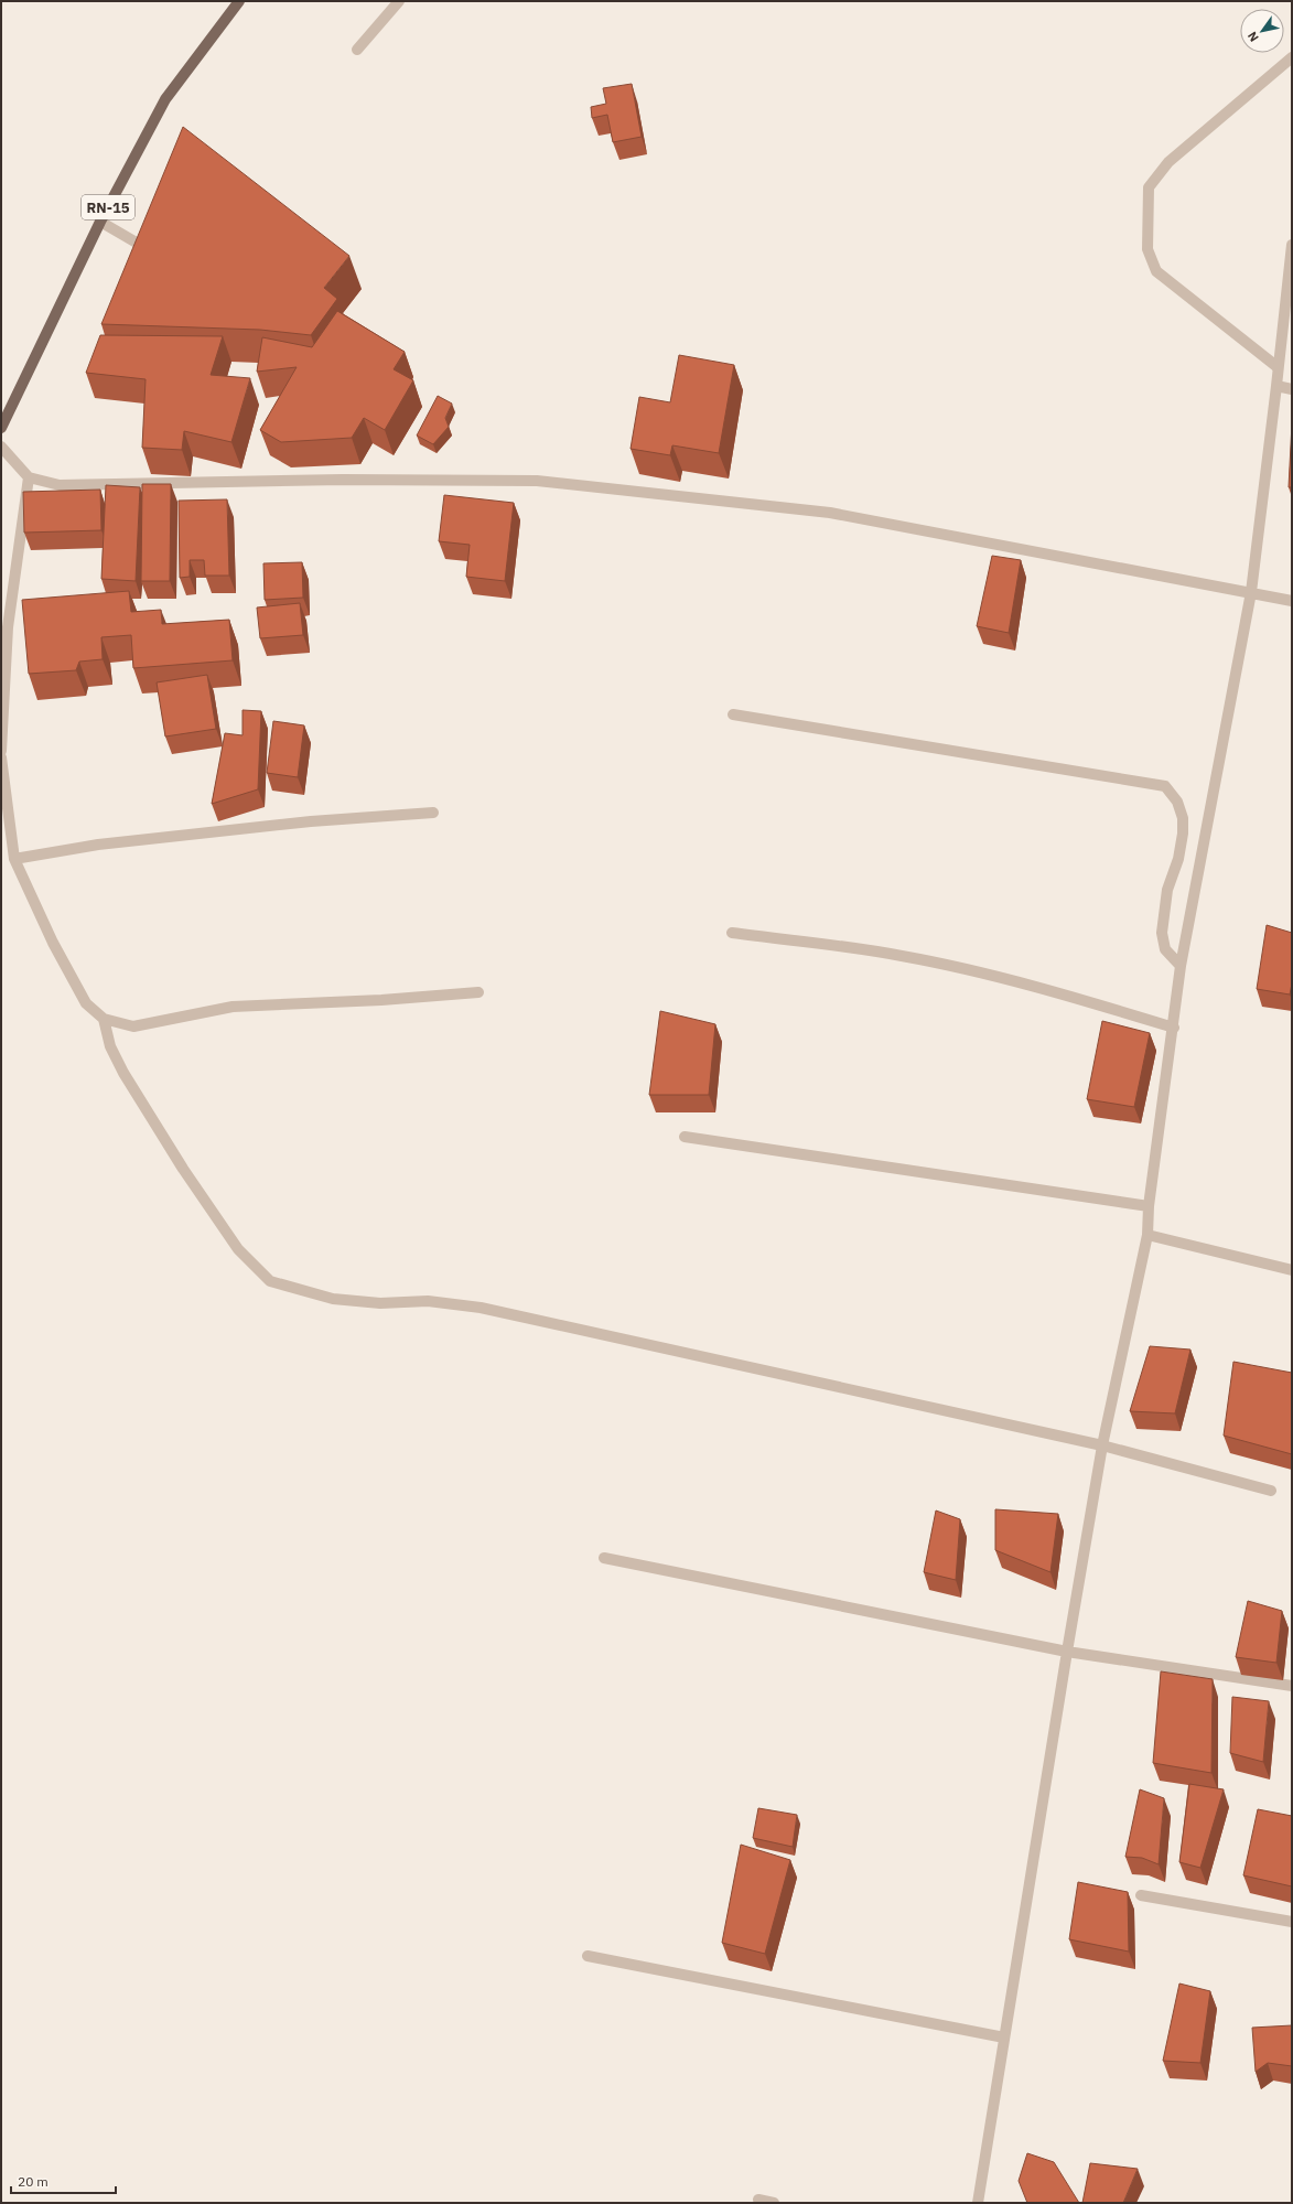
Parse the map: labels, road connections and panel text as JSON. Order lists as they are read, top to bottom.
{
  "streets": {
    "main road": ["RN-15"]
  },
  "scale_bar": "20 m",
  "north": "bottom left"
}
